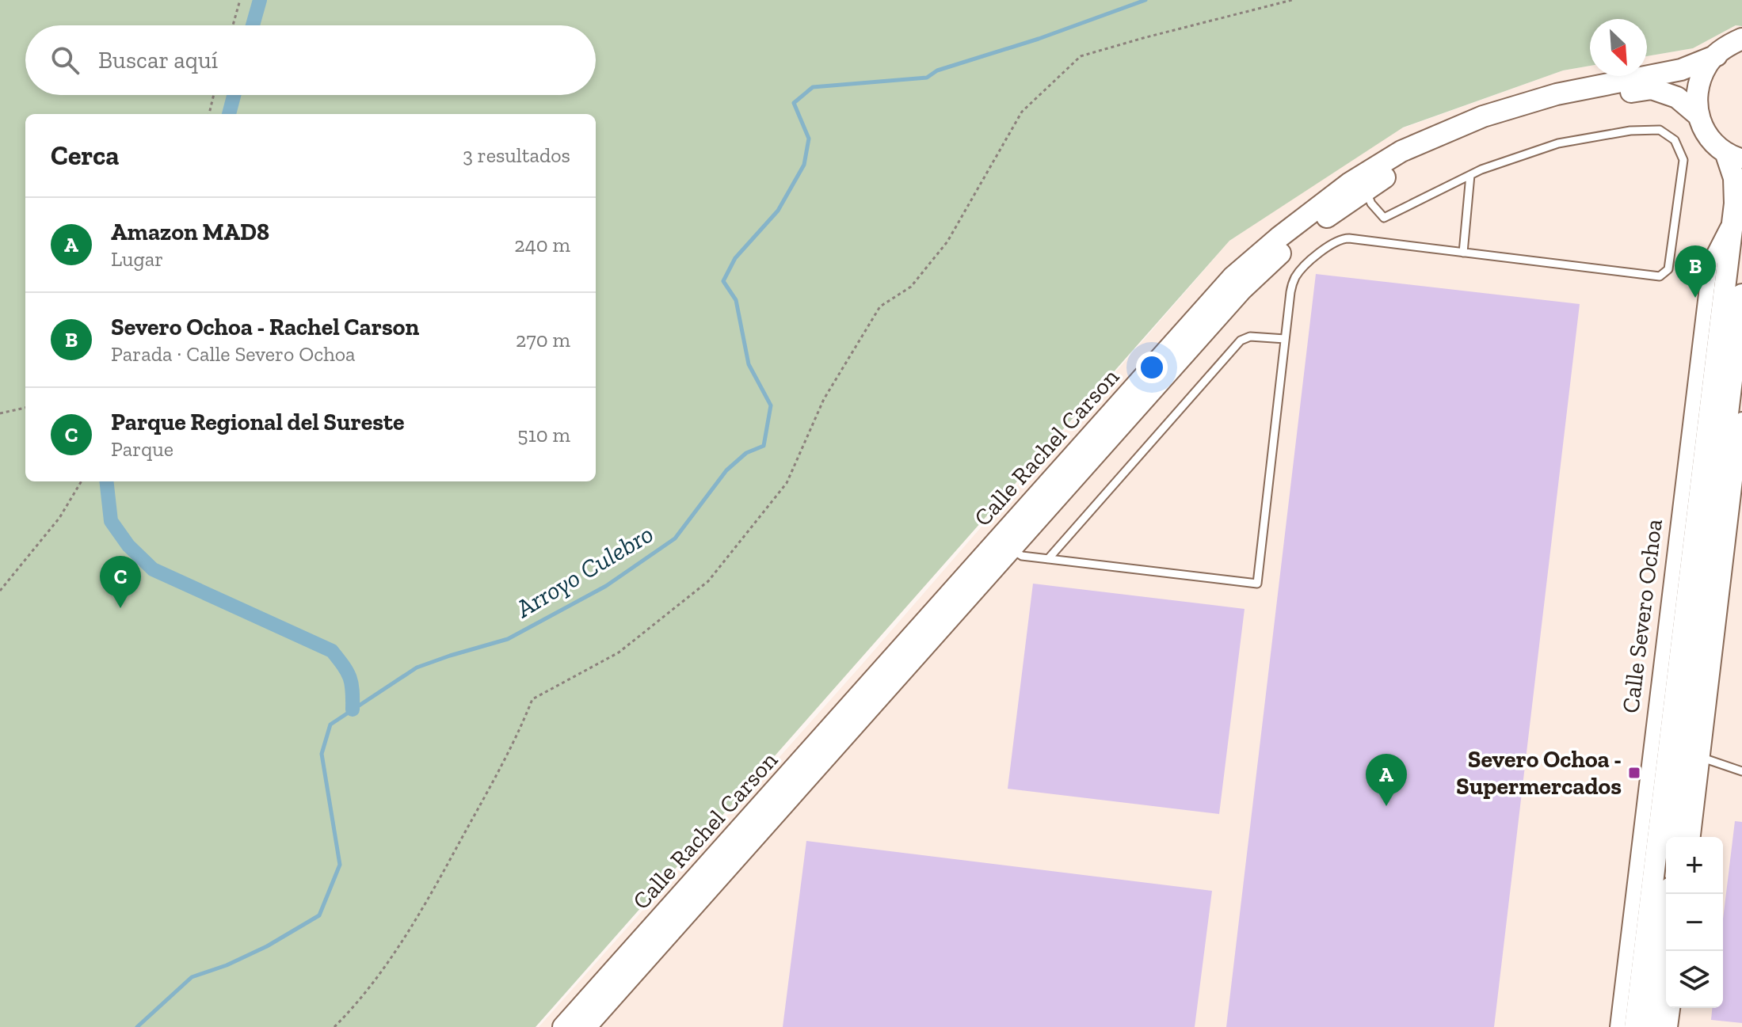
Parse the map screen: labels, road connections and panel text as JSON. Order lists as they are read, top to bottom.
{
  "streets": {
    "street": ["Calle Rachel Carson", "Calle Severo Ochoa"]
  },
  "water": ["Arroyo Culebro"],
  "places": {
    "transit": ["Severo Ochoa - Supermercados"]
  },
  "north": "bottom right",
  "page": {
    "search": "Buscar aquí",
    "heading": ["Cerca", "3 resultados"],
    "list": [
      {
        "mark": "A",
        "name": "Amazon MAD8",
        "note": "Lugar",
        "value": "240 m"
      },
      {
        "mark": "B",
        "name": "Severo Ochoa - Rachel Carson",
        "note": "Parada · Calle Severo Ochoa",
        "value": "270 m"
      },
      {
        "mark": "C",
        "name": "Parque Regional del Sureste",
        "note": "Parque",
        "value": "510 m"
      }
    ],
    "pins": ["B", "C", "A"],
    "map_buttons": ["+", "−"]
  }
}
